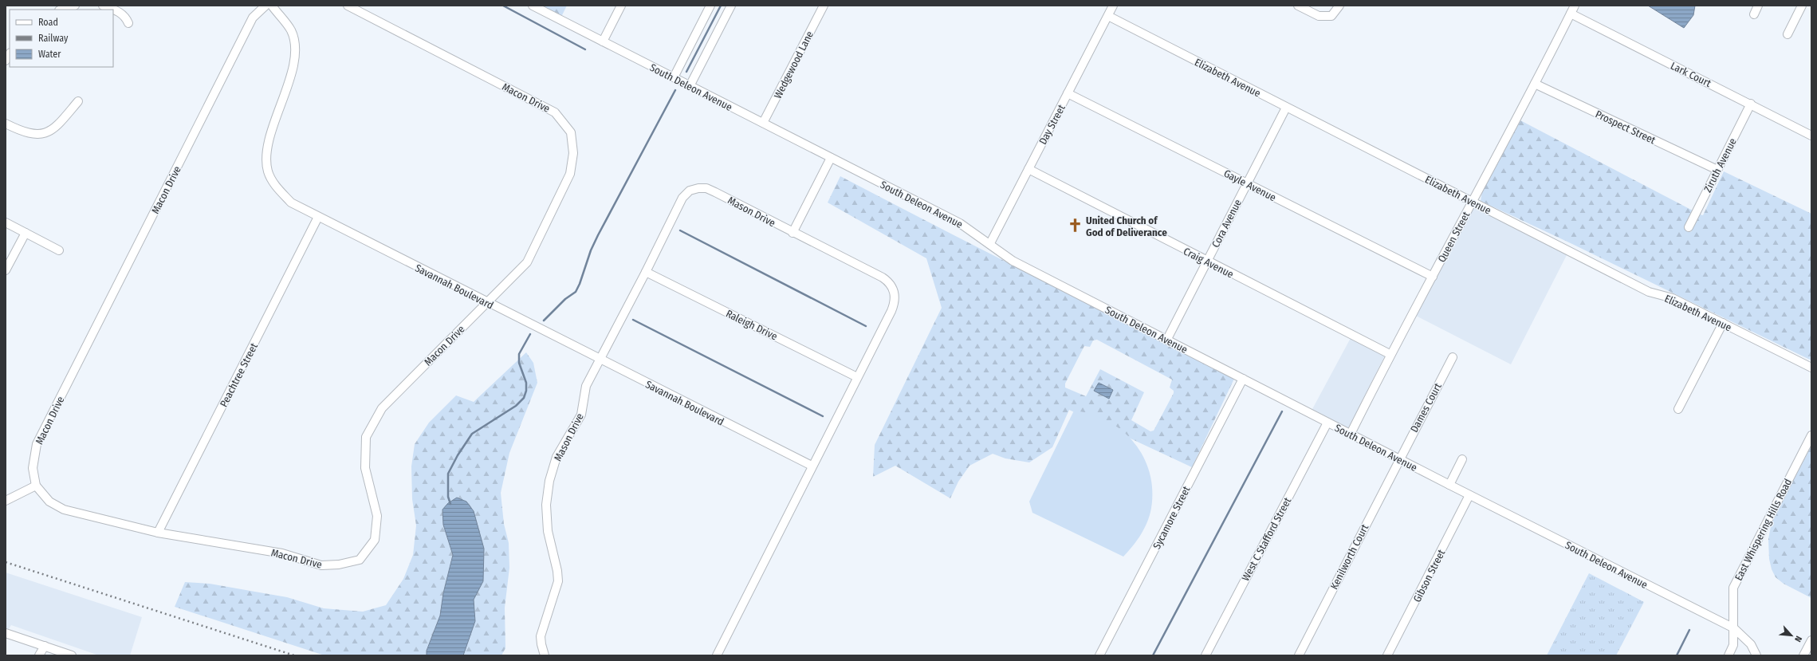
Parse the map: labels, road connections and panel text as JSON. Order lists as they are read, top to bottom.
{
  "streets": {
    "street": [
      "Wedgewood Lane",
      "Lark Court",
      "Elizabeth Avenue",
      "South Deleon Avenue",
      "Macon Drive",
      "Day Street",
      "Prospect Street",
      "Ziruth Avenue",
      "Gayle Avenue",
      "Mason Drive",
      "Cora Avenue",
      "Queen Street",
      "Craig Avenue",
      "Savannah Boulevard",
      "Raleigh Drive",
      "Peachtree Street",
      "Dames Court",
      "Sycamore Street",
      "East Whispering Hills Road",
      "West C Stafford Street",
      "Kenilworth Court",
      "Gibson Street"
    ]
  },
  "crossings": [
    ["Wedgewood Lane", "South Deleon Avenue"],
    ["Lark Court", "Ziruth Avenue"],
    ["Lark Court", "Queen Street"],
    ["Elizabeth Avenue", "Day Street"],
    ["Elizabeth Avenue", "Cora Avenue"],
    ["Elizabeth Avenue", "Queen Street"],
    ["South Deleon Avenue", "Day Street"],
    ["South Deleon Avenue", "Cora Avenue"],
    ["South Deleon Avenue", "Queen Street"],
    ["South Deleon Avenue", "Dames Court"],
    ["South Deleon Avenue", "Sycamore Street"],
    ["South Deleon Avenue", "East Whispering Hills Road"],
    ["South Deleon Avenue", "West C Stafford Street"],
    ["South Deleon Avenue", "Kenilworth Court"],
    ["South Deleon Avenue", "Gibson Street"],
    ["Macon Drive", "Savannah Boulevard"],
    ["Macon Drive", "Peachtree Street"],
    ["Day Street", "Gayle Avenue"],
    ["Day Street", "Craig Avenue"],
    ["Prospect Street", "Ziruth Avenue"],
    ["Prospect Street", "Queen Street"],
    ["Gayle Avenue", "Cora Avenue"],
    ["Gayle Avenue", "Queen Street"],
    ["Mason Drive", "Savannah Boulevard"],
    ["Mason Drive", "Raleigh Drive"],
    ["Cora Avenue", "Craig Avenue"],
    ["Queen Street", "Craig Avenue"],
    ["Savannah Boulevard", "Peachtree Street"],
    ["Dames Court", "Kenilworth Court"]
  ],
  "places": {
    "church": ["United Church of God of Deliverance"]
  },
  "legend": ["Road", "Railway", "Water"],
  "north": "bottom right"
}
